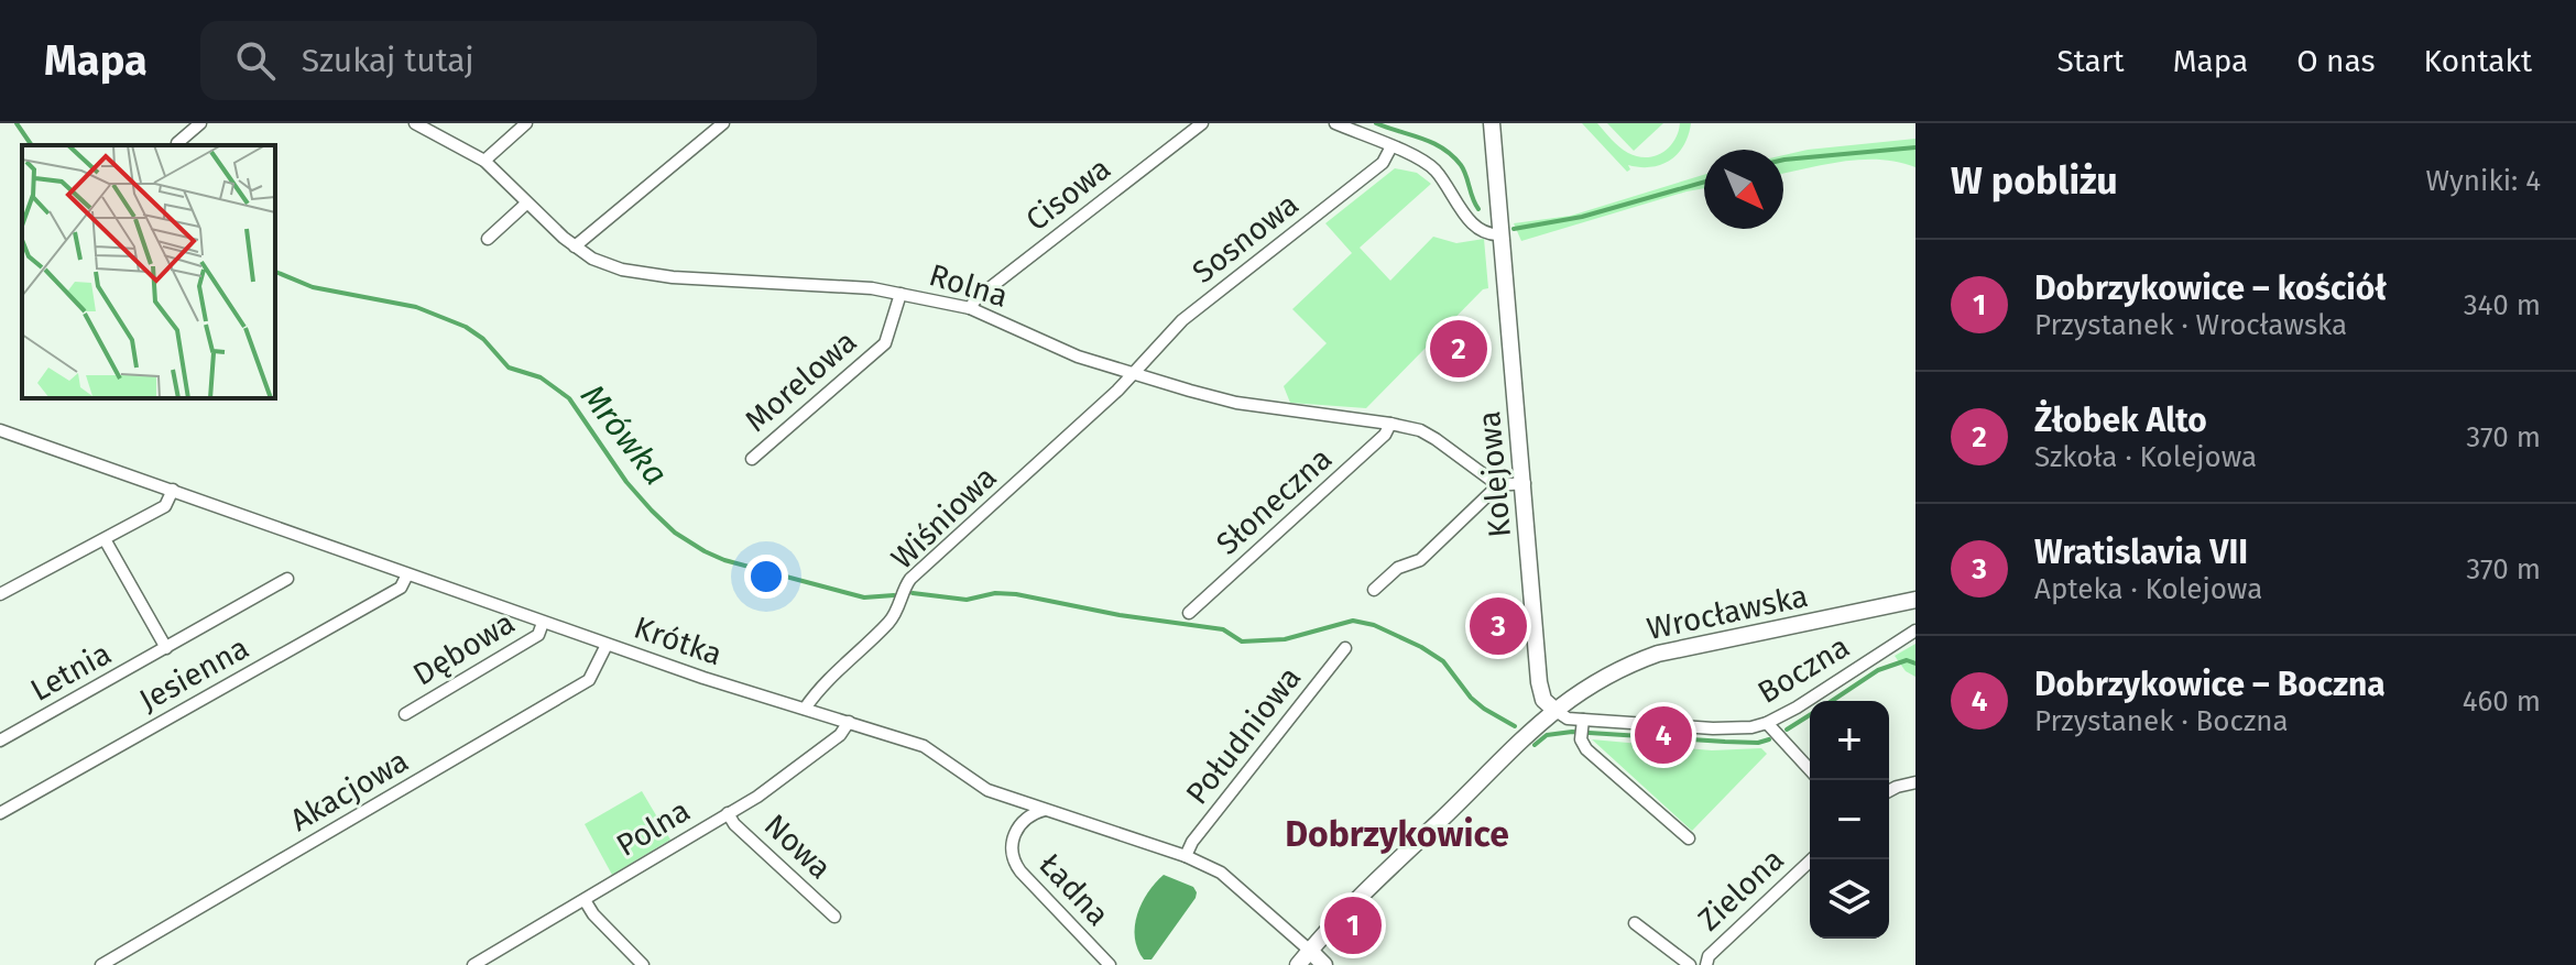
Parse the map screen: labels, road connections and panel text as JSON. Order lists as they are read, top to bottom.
{
  "streets": {
    "street": [
      "Cisowa",
      "Sosnowa",
      "Rolna",
      "Morelowa",
      "Kolejowa",
      "Słoneczna",
      "Wiśniowa",
      "Wrocławska",
      "Krótka",
      "Dębowa",
      "Boczna",
      "Letnia",
      "Jesienna",
      "Południowa",
      "Akacjowa",
      "Polna",
      "Nowa",
      "Ładna",
      "Zielona"
    ]
  },
  "crossings": [
    ["Cisowa", "Rolna"],
    ["Sosnowa", "Rolna"],
    ["Sosnowa", "Wiśniowa"],
    ["Rolna", "Morelowa"],
    ["Rolna", "Słoneczna"],
    ["Rolna", "Wiśniowa"],
    ["Kolejowa", "Wrocławska"],
    ["Kolejowa", "Boczna"],
    ["Wiśniowa", "Krótka"],
    ["Wrocławska", "Krótka"],
    ["Wrocławska", "Boczna"],
    ["Krótka", "Dębowa"],
    ["Krótka", "Jesienna"],
    ["Krótka", "Południowa"],
    ["Krótka", "Akacjowa"],
    ["Krótka", "Polna"],
    ["Krótka", "Ładna"],
    ["Polna", "Nowa"]
  ],
  "districts": ["Dobrzykowice"],
  "water": ["Mrówka"],
  "north": "bottom right",
  "page": {
    "header": "Mapa",
    "search": "Szukaj tutaj",
    "nav": [
      "Start",
      "Mapa",
      "O nas",
      "Kontakt"
    ],
    "heading": ["W pobliżu", "Wyniki: 4"],
    "list": [
      {
        "mark": "1",
        "name": "Dobrzykowice – kościół",
        "note": "Przystanek · Wrocławska",
        "value": "340 m"
      },
      {
        "mark": "2",
        "name": "Żłobek Alto",
        "note": "Szkoła · Kolejowa",
        "value": "370 m"
      },
      {
        "mark": "3",
        "name": "Wratislavia VII",
        "note": "Apteka · Kolejowa",
        "value": "370 m"
      },
      {
        "mark": "4",
        "name": "Dobrzykowice – Boczna",
        "note": "Przystanek · Boczna",
        "value": "460 m"
      }
    ],
    "pins": [
      "2",
      "3",
      "4",
      "1"
    ],
    "map_buttons": ["+", "−"]
  }
}
